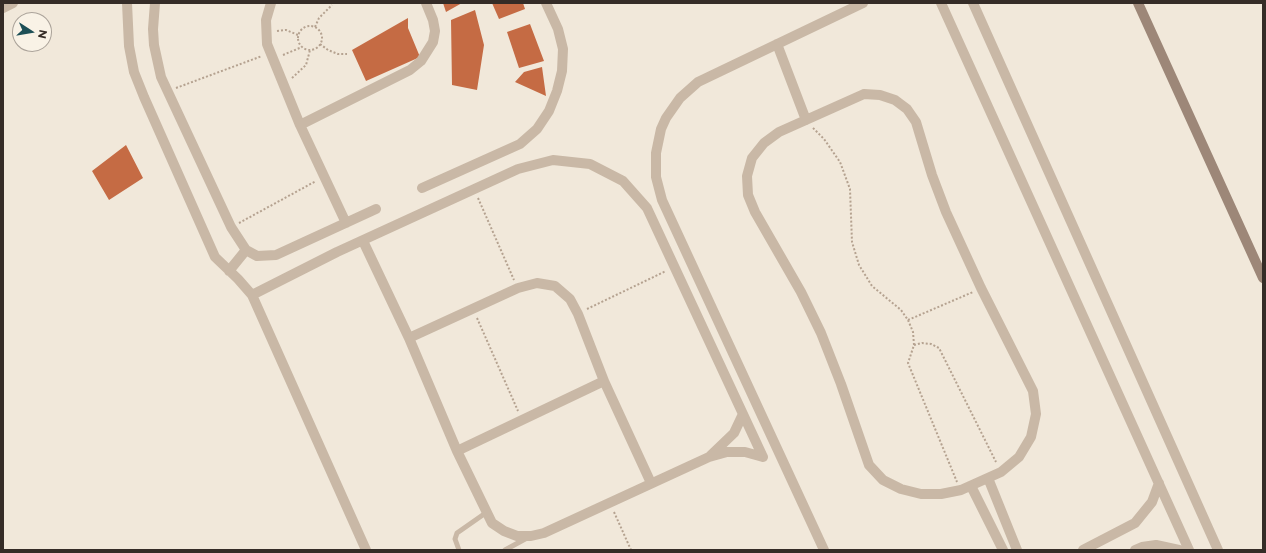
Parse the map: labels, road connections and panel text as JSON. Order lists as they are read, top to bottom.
{
  "north": "right"
}
